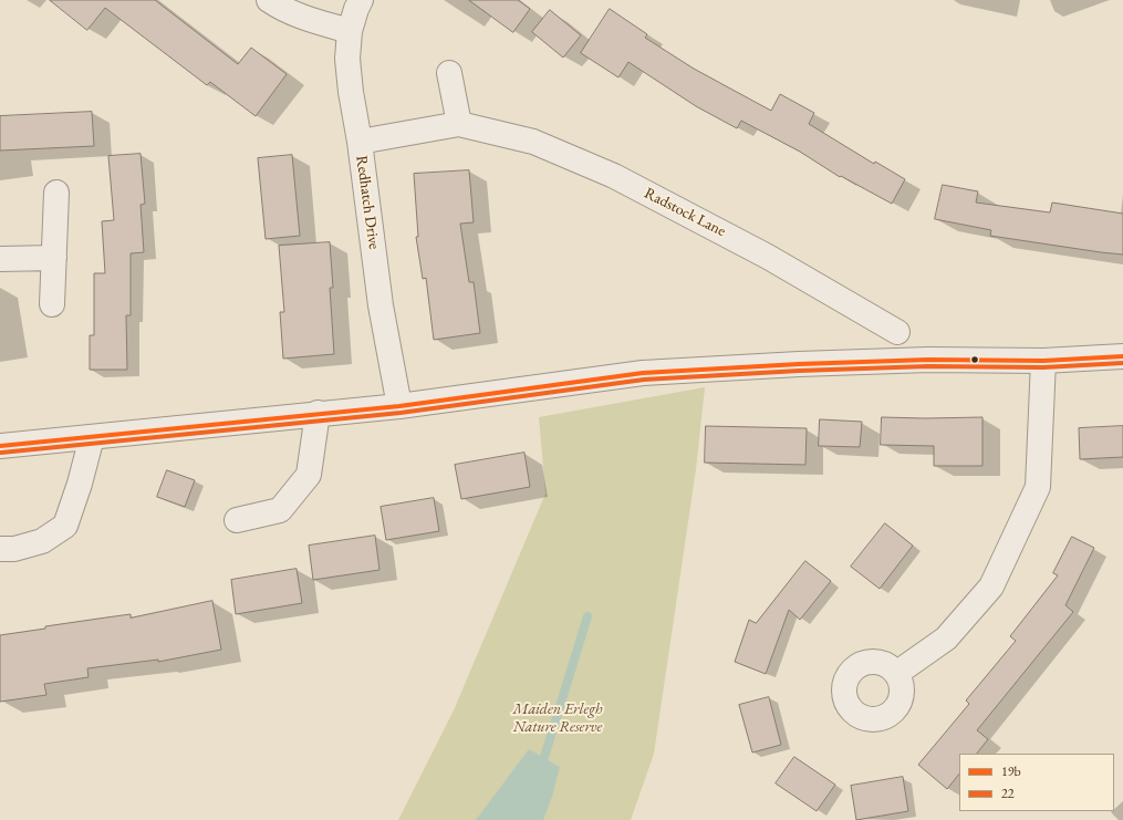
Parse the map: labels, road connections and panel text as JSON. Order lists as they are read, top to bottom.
{
  "streets": {
    "street": ["Redhatch Drive", "Radstock Lane"]
  },
  "crossings": [
    ["Redhatch Drive", "Radstock Lane"]
  ],
  "parks": ["Maiden Erlegh Nature Reserve"],
  "lines": ["transit line 19b", "transit line 22"],
  "legend": ["19b", "22"]
}
